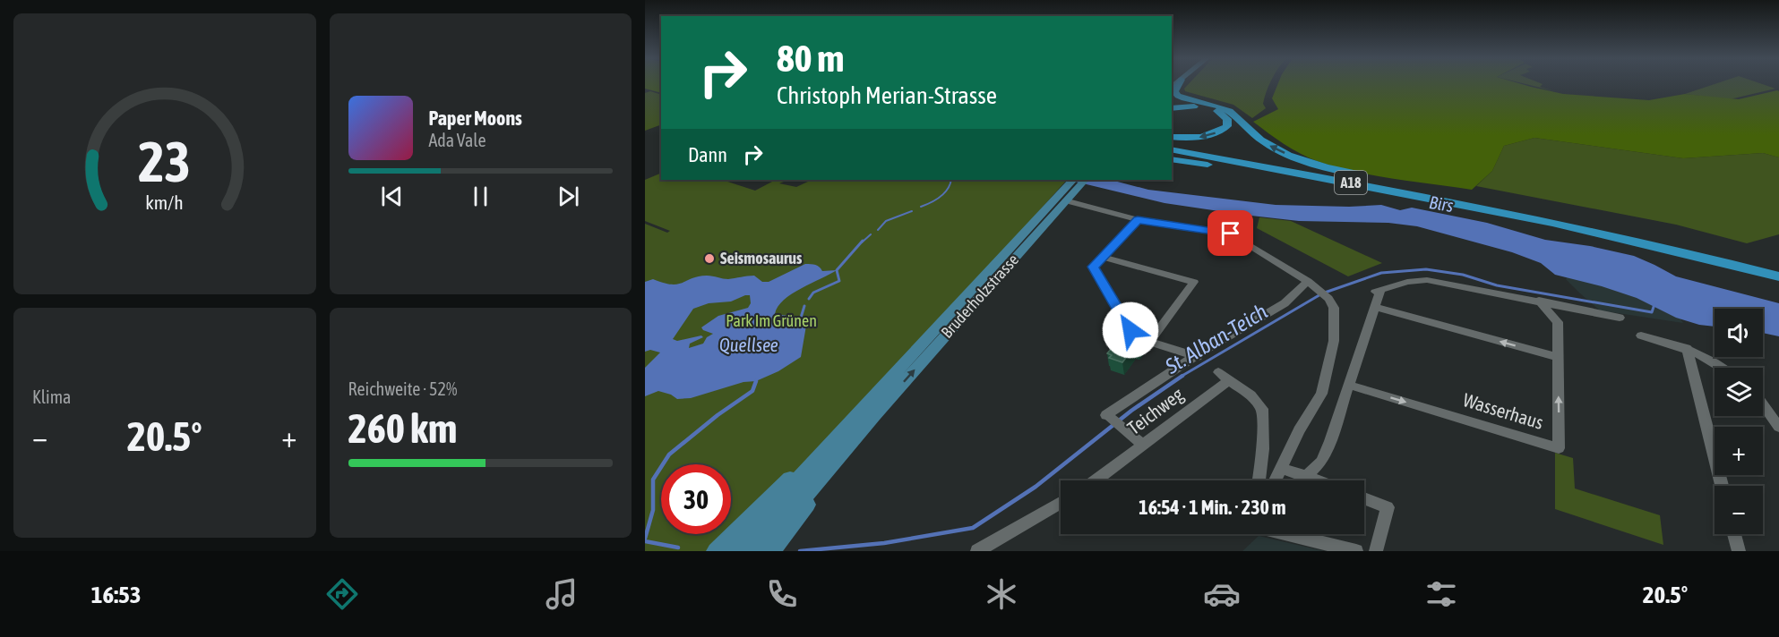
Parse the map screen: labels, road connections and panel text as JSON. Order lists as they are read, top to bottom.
{
  "streets": {
    "highway": ["A18"],
    "main road": ["Bruderholzstrasse"],
    "street": ["Teichweg", "Wasserhaus"]
  },
  "water": ["Birs", "St. Alban-Teich", "Quellsee"],
  "parks": ["Park Im Grünen"],
  "places": ["Seismosaurus"],
  "page": {
    "turn": ["80 m", "Christoph Merian-Strasse"],
    "song": ["Paper Moons", "Ada Vale"],
    "then": "Dann",
    "tile": [
      "Klima",
      ["Reichweite · 52%", "260 km"]
    ],
    "map_buttons": ["+", "−"],
    "heat": ["−", "20.5°", "+"],
    "limit": "30",
    "trip": "16:54 · 1 Min. · 230 m",
    "tabs": ["16:53", "20.5°"],
    "gauge": ["23", "km/h"]
  }
}
